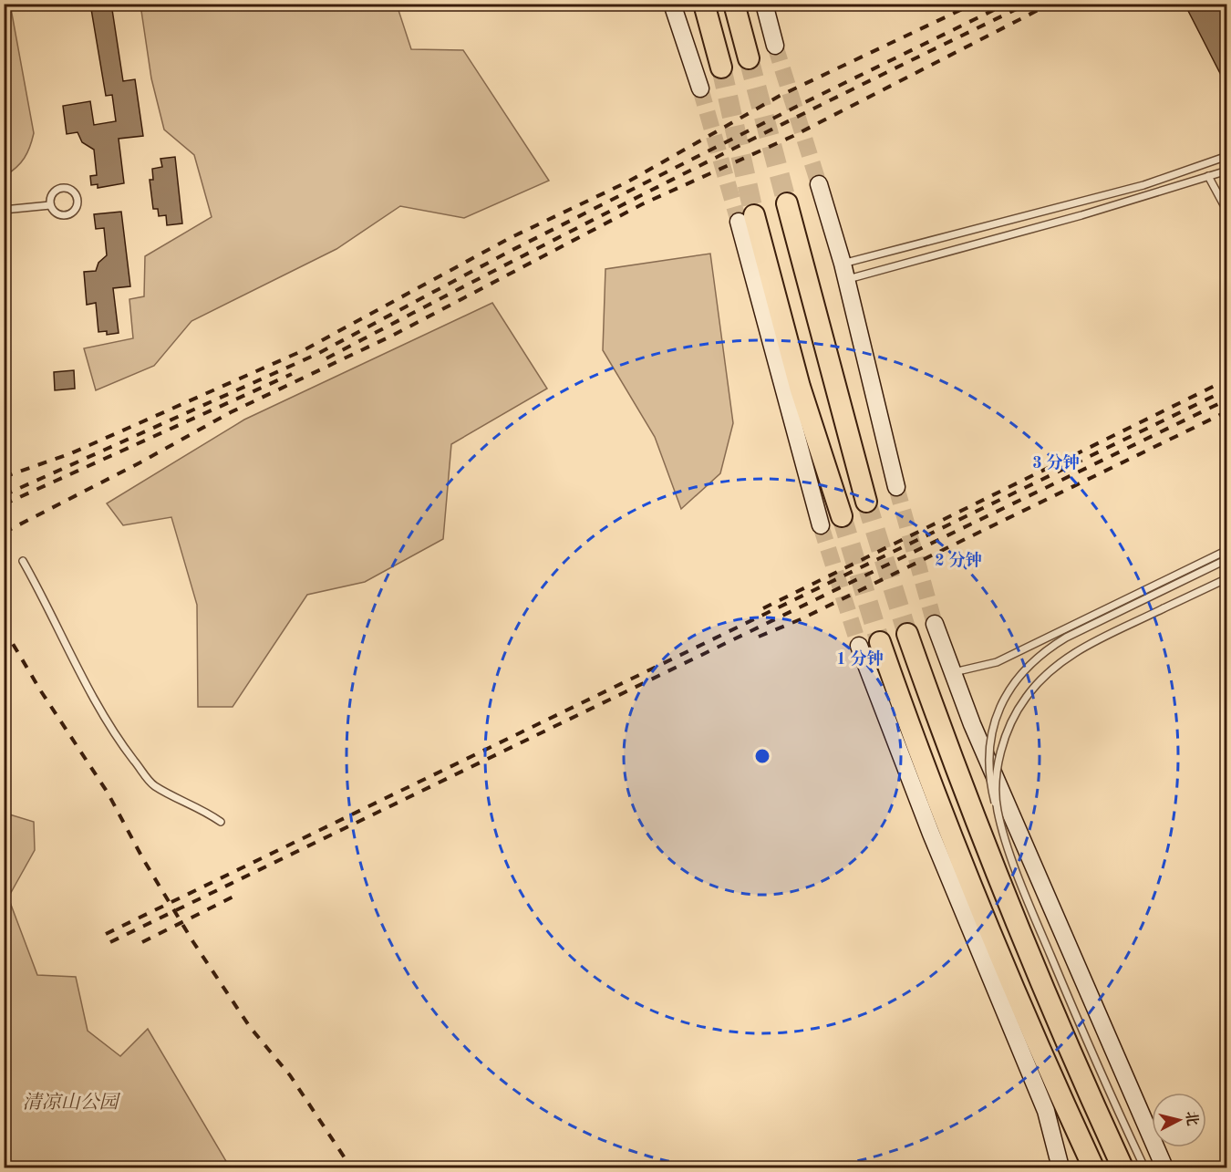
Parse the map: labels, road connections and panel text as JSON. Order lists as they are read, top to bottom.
{
  "parks": ["清凉山公园"],
  "north": "right",
  "rings": ["3 分钟", "2 分钟", "1 分钟"]
}
